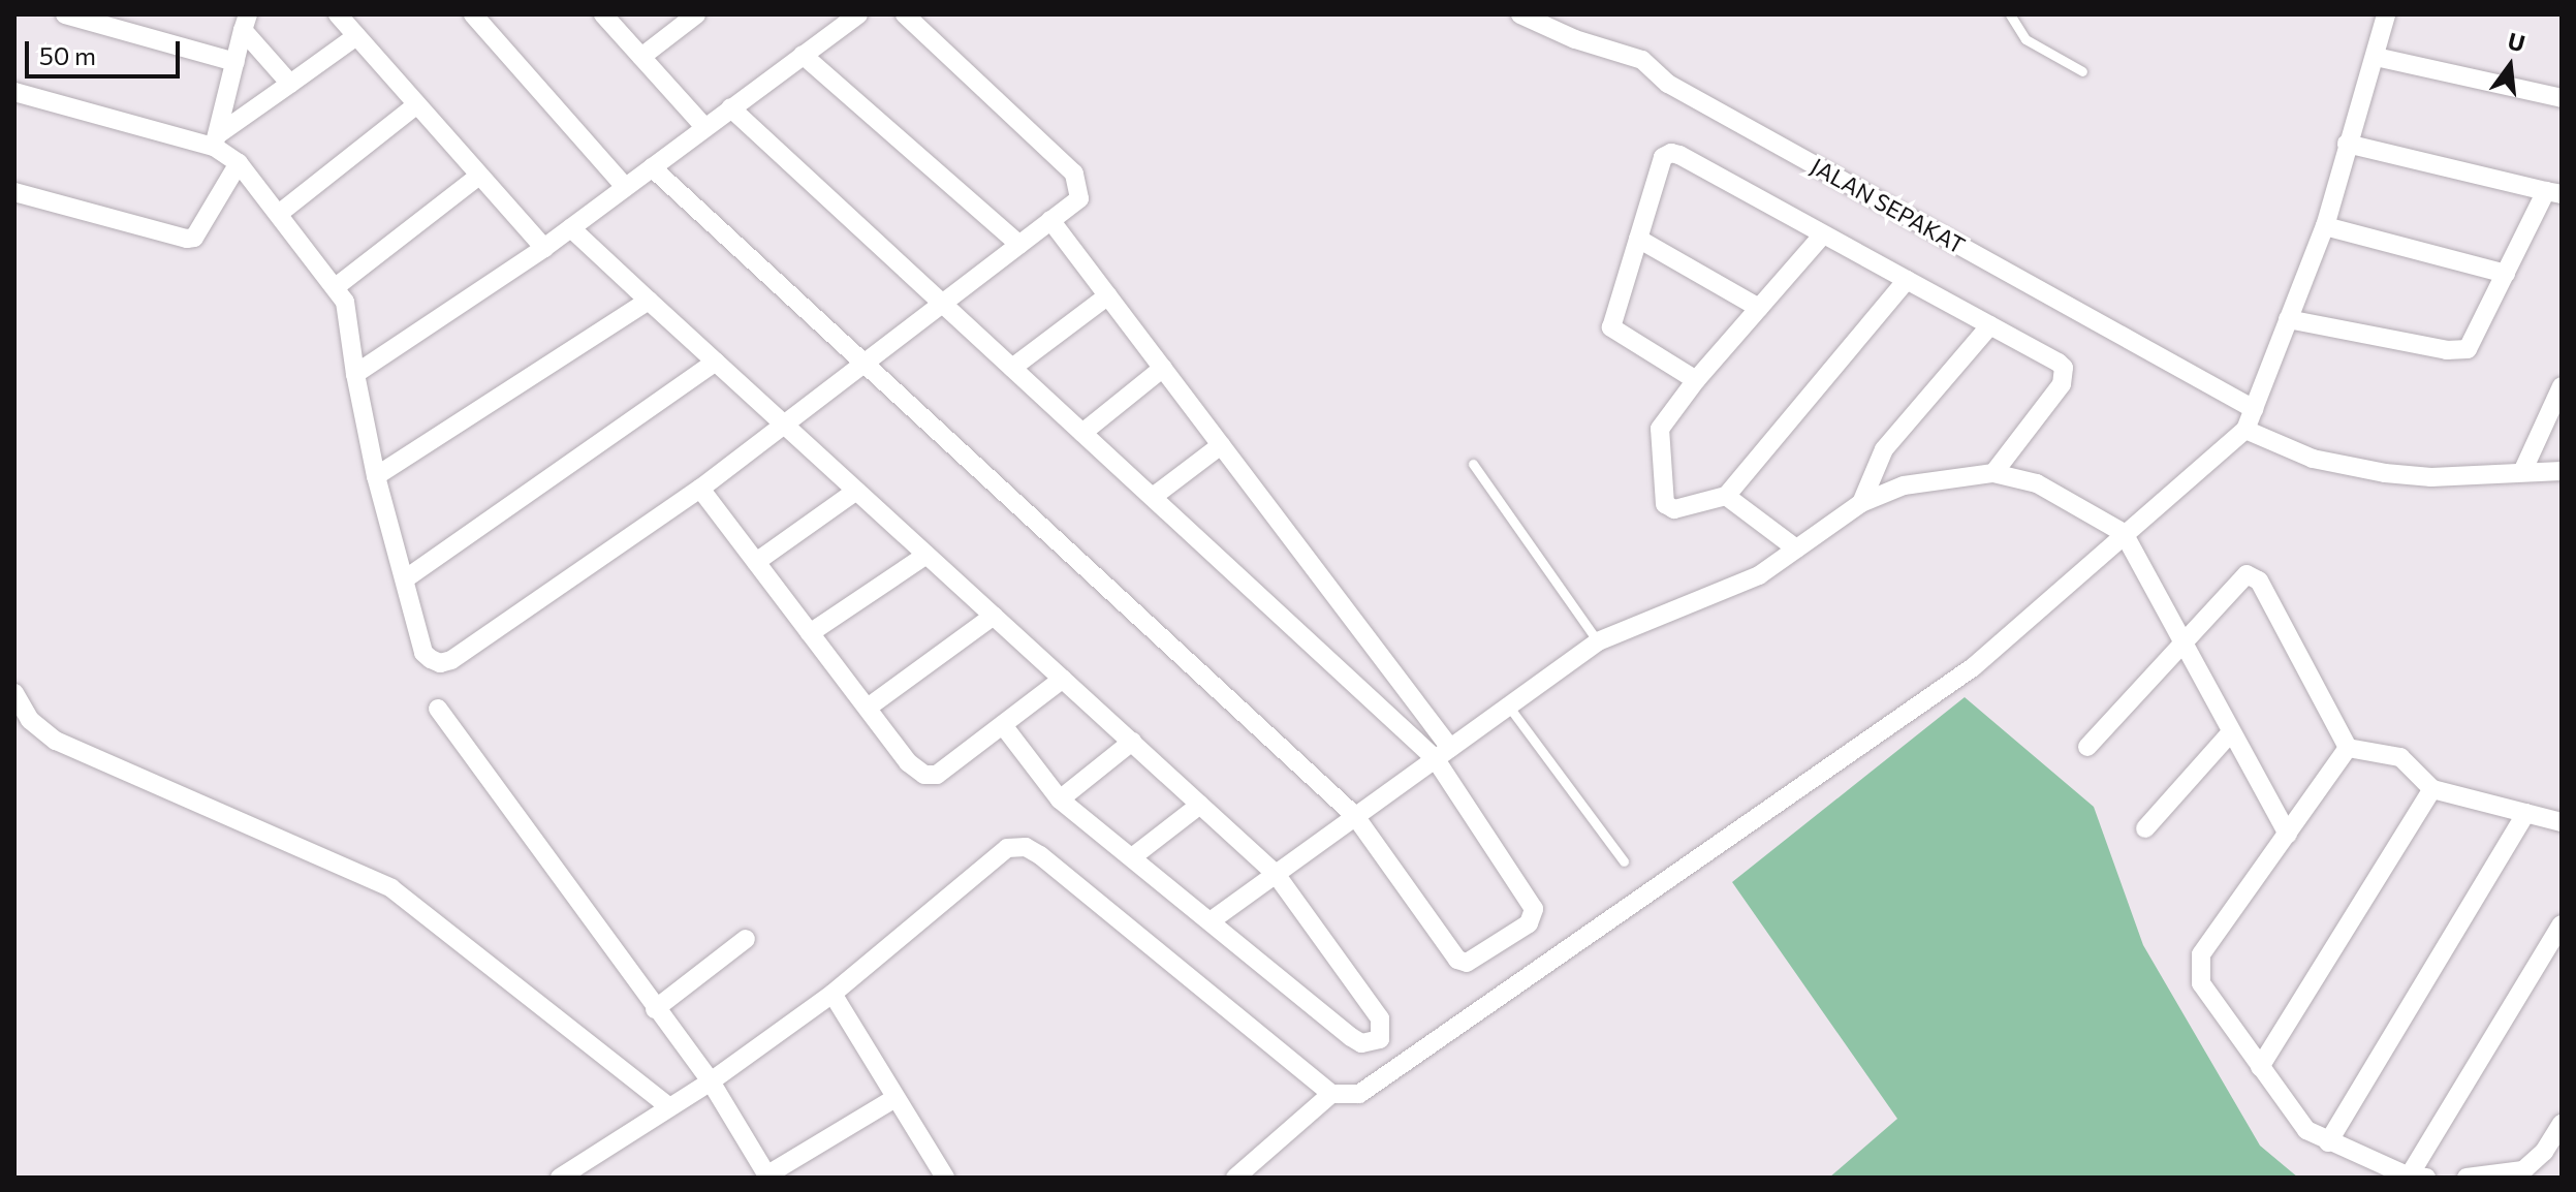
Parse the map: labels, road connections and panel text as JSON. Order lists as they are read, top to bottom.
{
  "streets": {
    "street": ["JALAN SEPAKAT"]
  },
  "scale_bar": "50 m",
  "north": "top"
}
